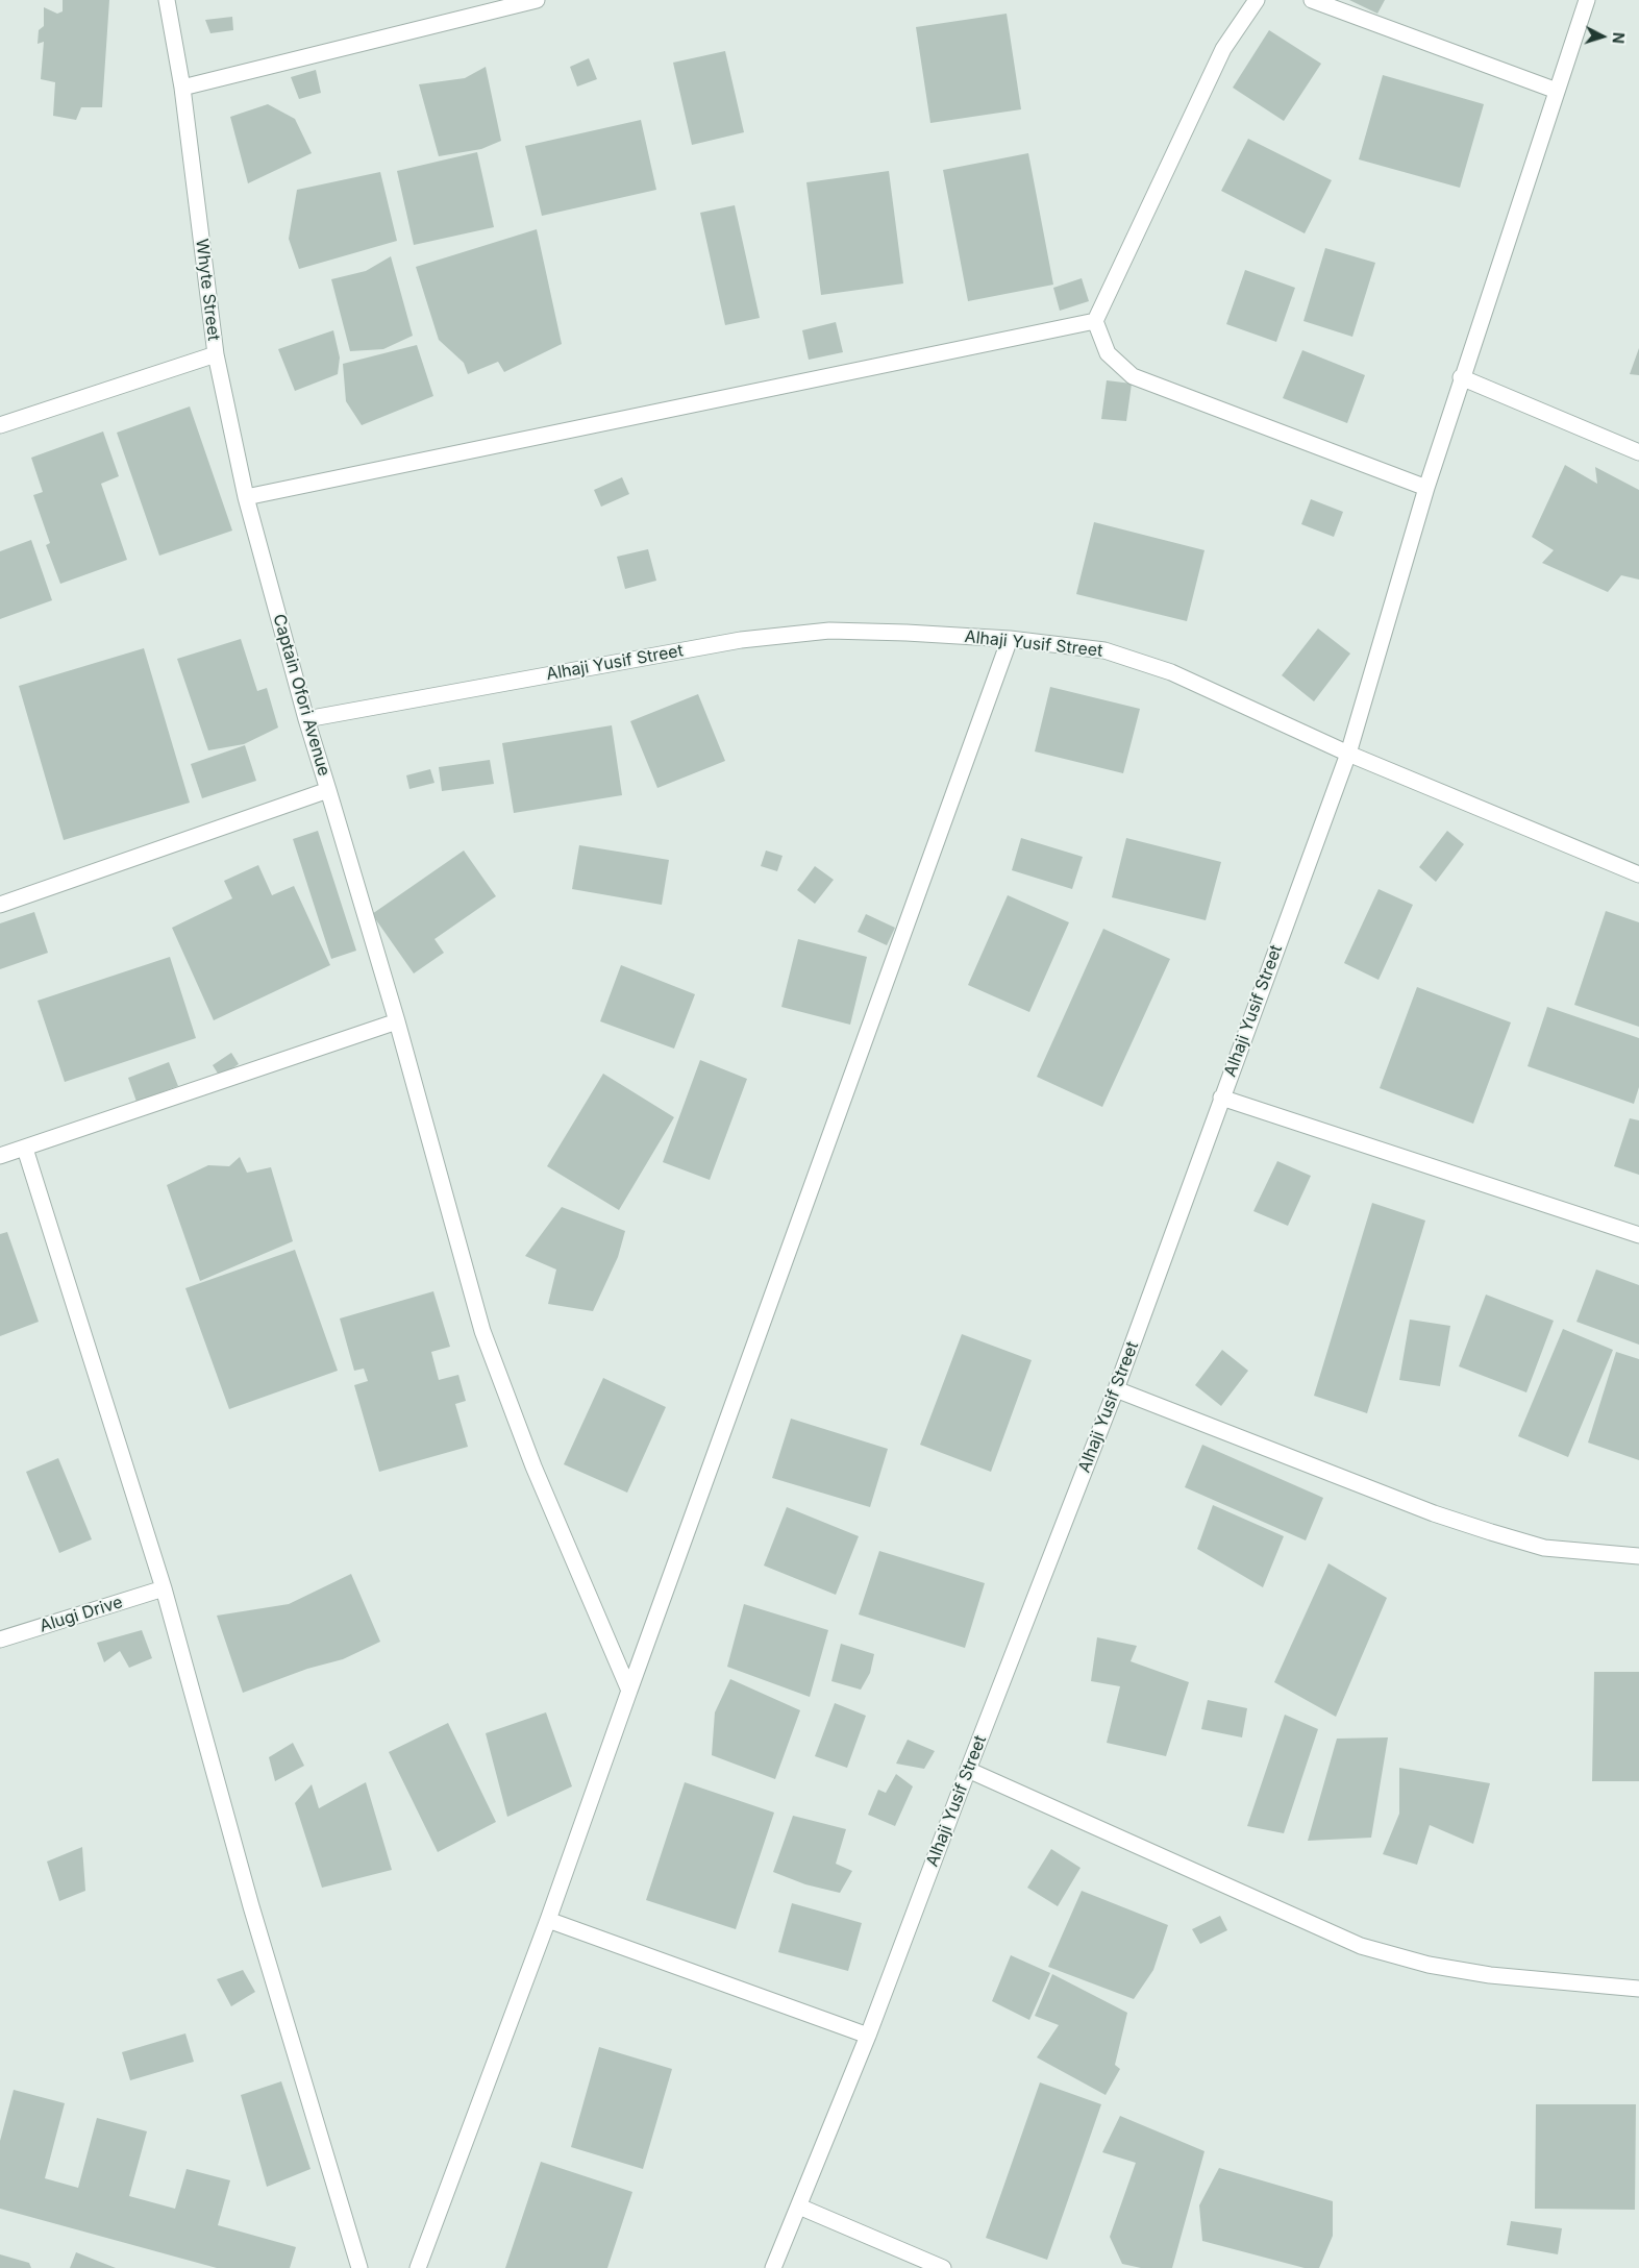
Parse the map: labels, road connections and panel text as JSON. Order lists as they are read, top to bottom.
{
  "streets": {
    "street": [
      "Whyte Street",
      "Alhaji Yusif Street",
      "Captain Ofori Avenue",
      "Alugi Drive"
    ]
  },
  "crossings": [
    ["Whyte Street", "Captain Ofori Avenue"],
    ["Alhaji Yusif Street", "Captain Ofori Avenue"]
  ],
  "north": "right"
}
